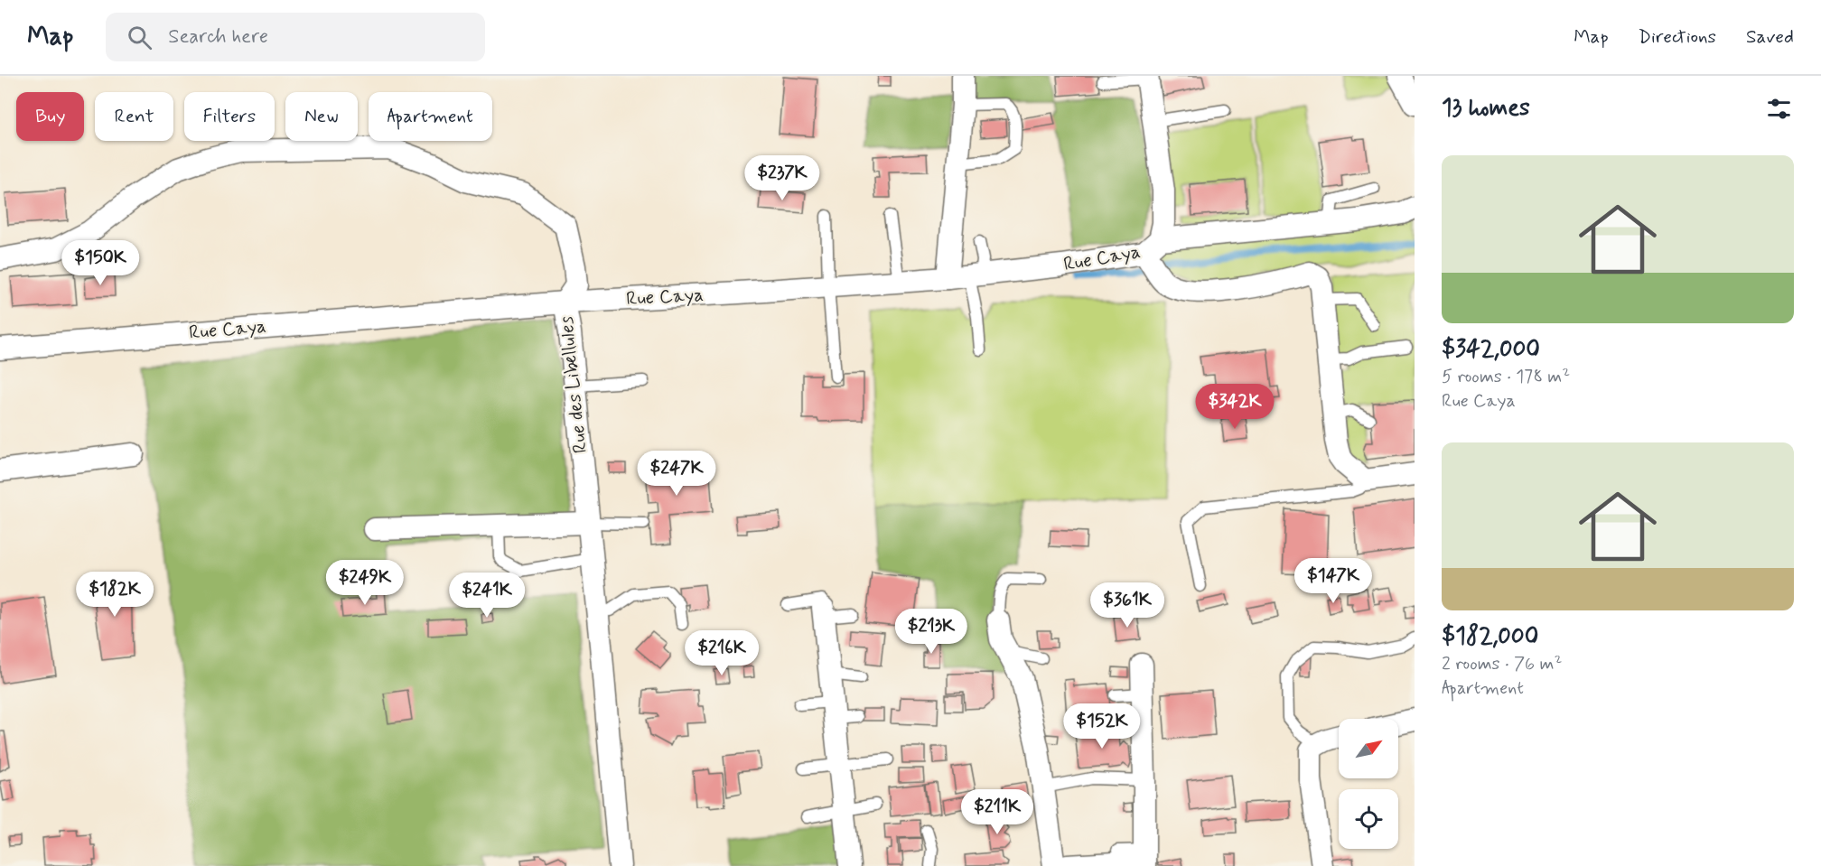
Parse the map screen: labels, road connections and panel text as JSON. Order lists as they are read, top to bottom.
{
  "streets": {
    "street": ["Rue Caya", "Rue des Libellules"]
  },
  "crossings": [
    ["Rue Caya", "Rue des Libellules"]
  ],
  "north": "top right",
  "page": {
    "header": "Map",
    "search": "Search here",
    "nav": ["Map", "Directions", "Saved"],
    "heading": "13 homes",
    "chip": [
      "Buy",
      "Rent",
      "Filters",
      "New",
      "Apartment"
    ],
    "list": [
      {
        "name": "$342,000",
        "note": "5 rooms · 178 m² · Rue Caya"
      },
      {
        "name": "$182,000",
        "note": "2 rooms · 76 m² · Apartment"
      }
    ],
    "price": [
      "$237K",
      "$150K",
      "$342K",
      "$247K",
      "$147K",
      "$249K",
      "$182K",
      "$241K",
      "$361K",
      "$213K",
      "$216K",
      "$152K",
      "$211K"
    ]
  }
}
